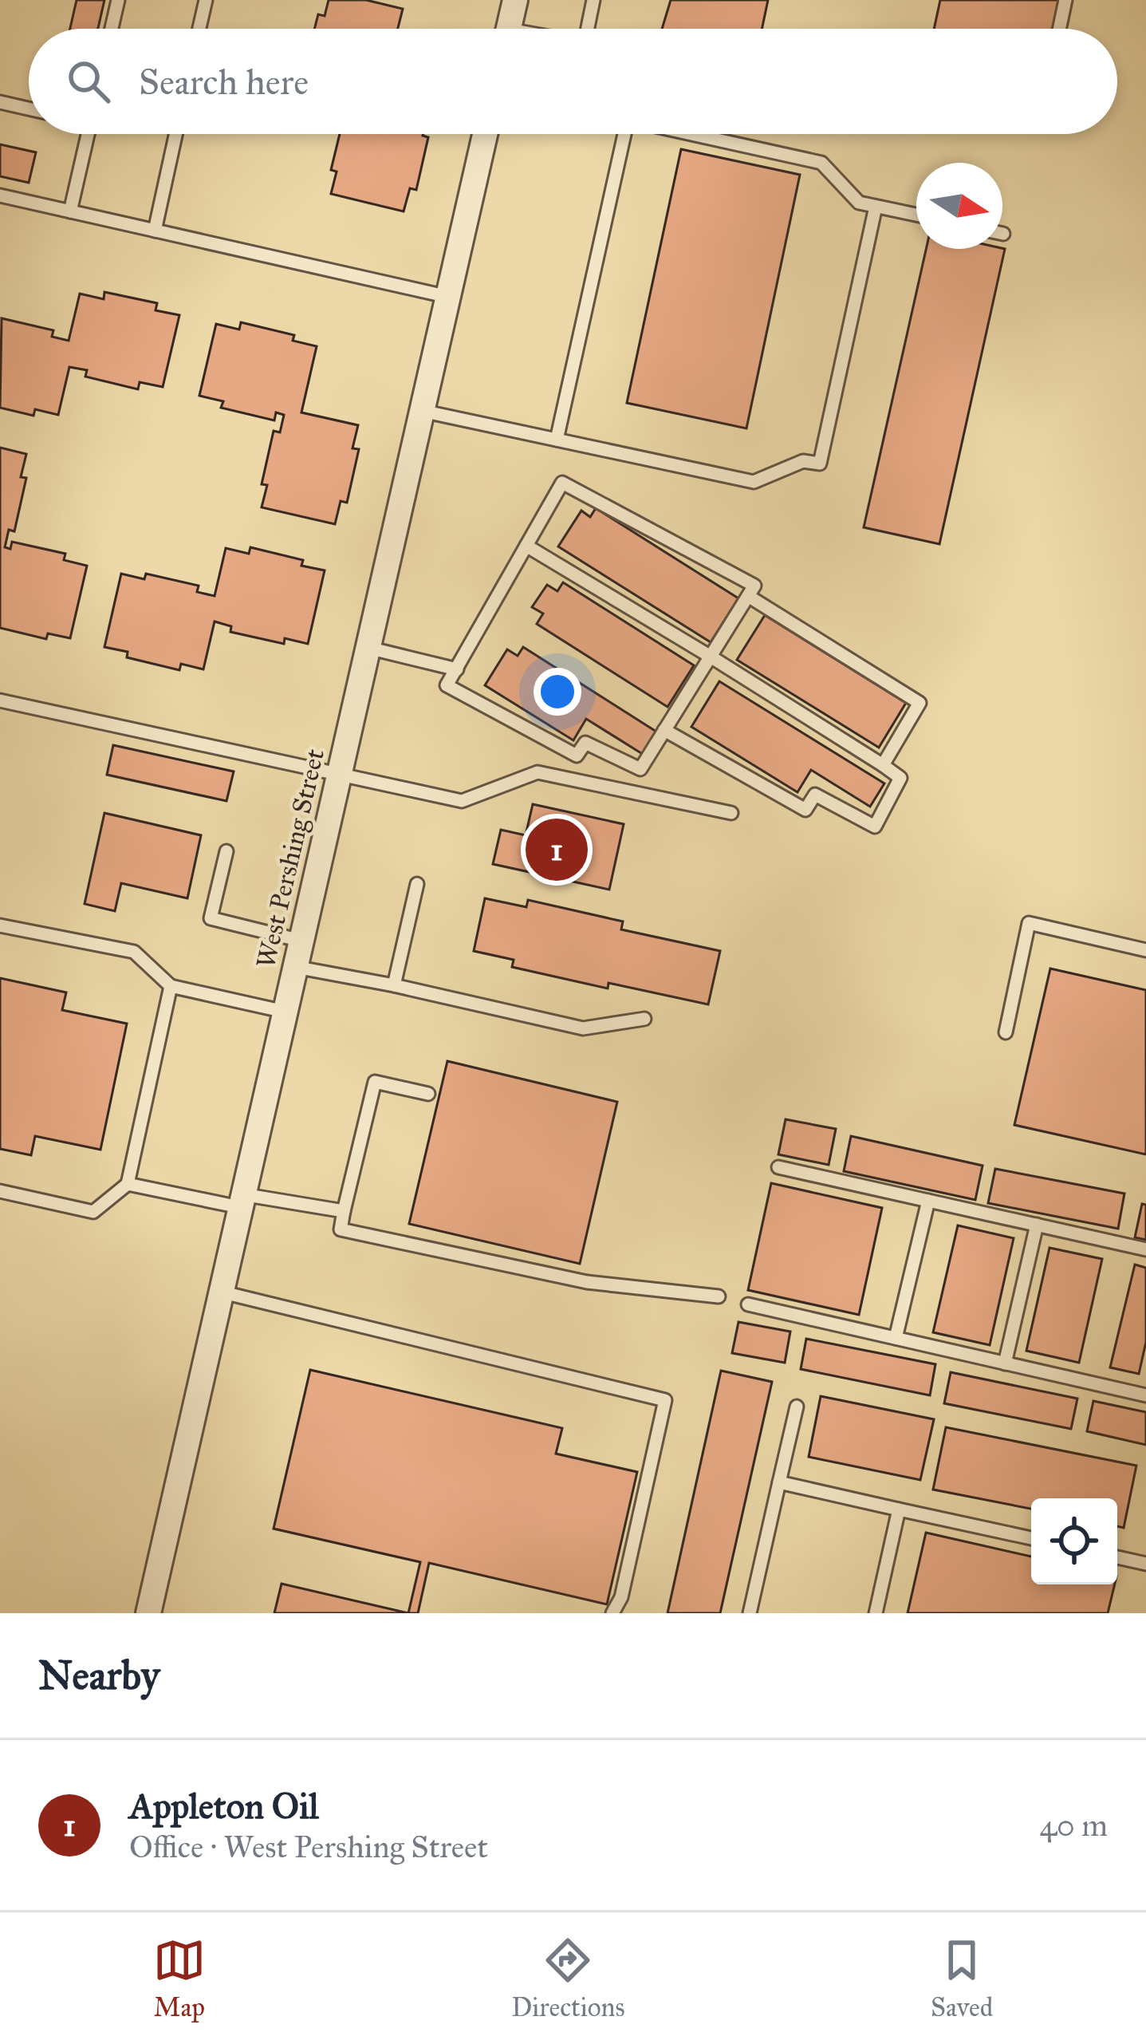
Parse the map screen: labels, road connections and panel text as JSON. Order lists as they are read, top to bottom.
{
  "streets": {
    "street": ["West Pershing Street"]
  },
  "north": "right",
  "page": {
    "search": "Search here",
    "pins": "1",
    "heading": "Nearby",
    "list": [
      {
        "mark": "1",
        "name": "Appleton Oil",
        "note": "Office · West Pershing Street",
        "value": "40 m"
      }
    ],
    "nav": ["Map", "Directions", "Saved"]
  }
}
